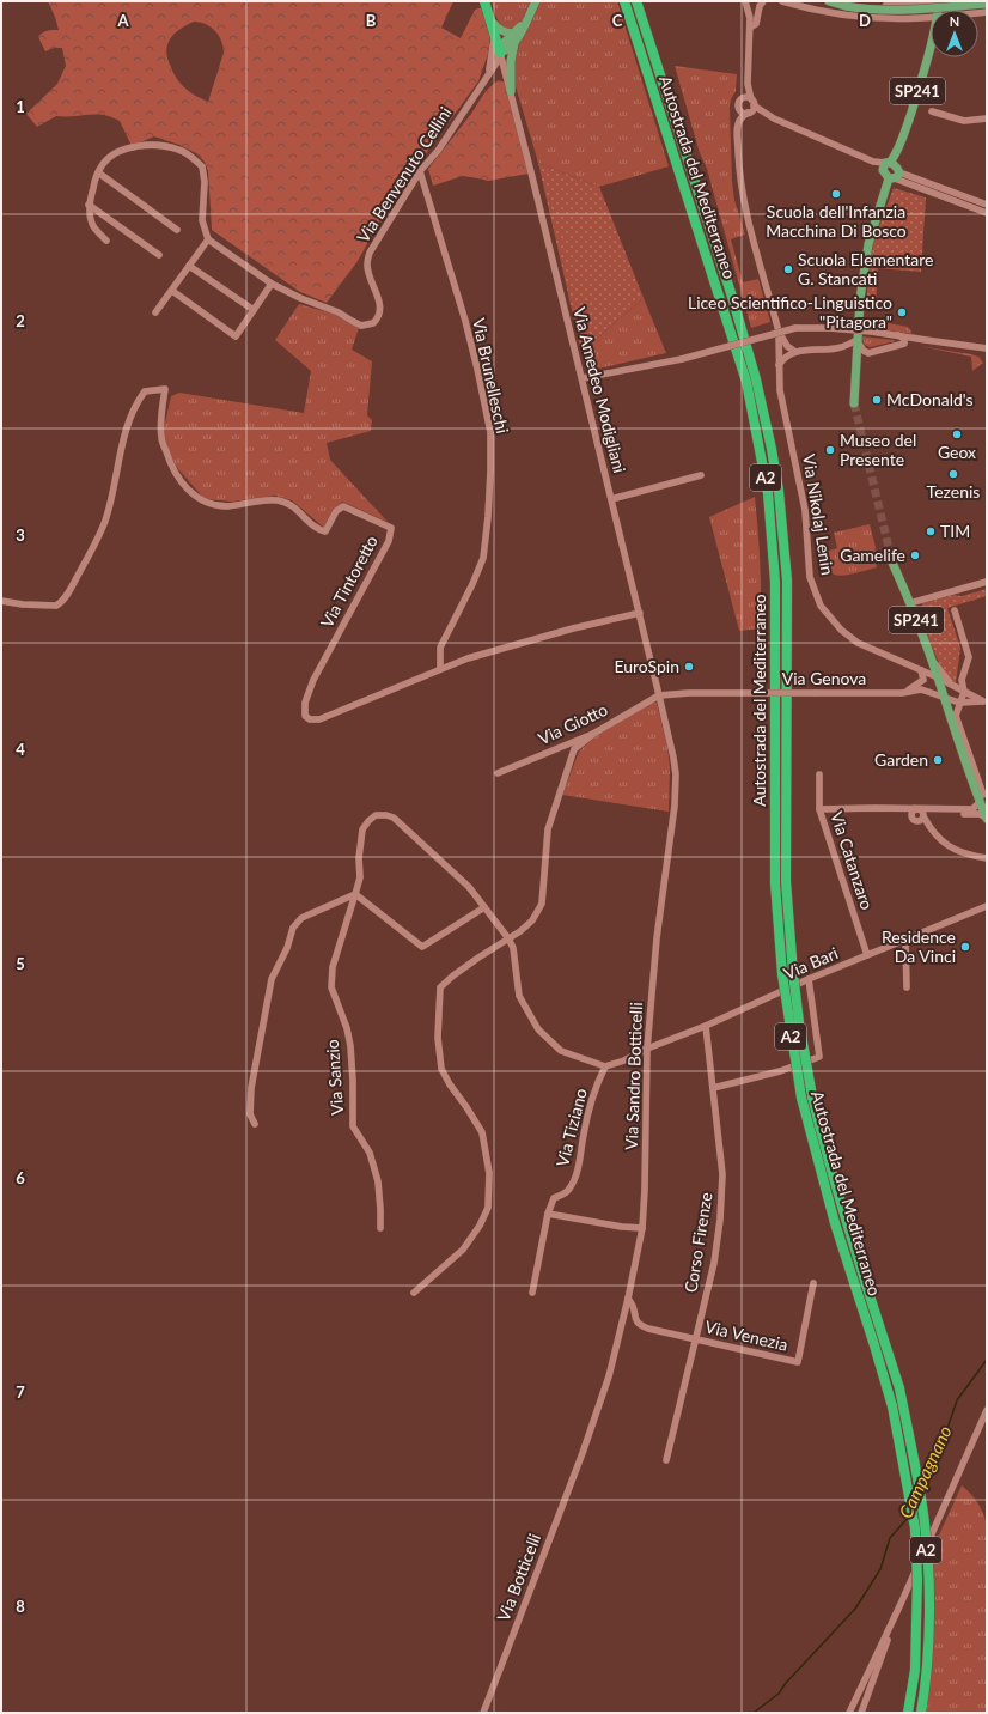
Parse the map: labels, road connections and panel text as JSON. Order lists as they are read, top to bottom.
{
  "streets": {
    "highway": ["Autostrada del Mediterraneo", "A2"],
    "main road": ["SP241"],
    "street": [
      "Via Benvenuto Cellini",
      "Via Brunelleschi",
      "Via Amedeo Modigliani",
      "Via Nikolaj Lenin",
      "Via Tintoretto",
      "Via Genova",
      "Via Giotto",
      "Via Catanzaro",
      "Via Bari",
      "Via Sandro Botticelli",
      "Via Sanzio",
      "Via Tiziano",
      "Corso Firenze",
      "Via Venezia",
      "Via Botticelli"
    ]
  },
  "crossings": [
    ["SP241", "Via Nikolaj Lenin"],
    ["SP241", "Via Genova"],
    ["Via Benvenuto Cellini", "Via Brunelleschi"],
    ["Via Benvenuto Cellini", "Via Amedeo Modigliani"],
    ["Via Brunelleschi", "Via Tintoretto"],
    ["Via Amedeo Modigliani", "Via Tintoretto"],
    ["Via Amedeo Modigliani", "Via Genova"],
    ["Via Amedeo Modigliani", "Via Giotto"],
    ["Via Amedeo Modigliani", "Via Sandro Botticelli"],
    ["Via Genova", "Via Giotto"],
    ["Via Genova", "Via Sandro Botticelli"],
    ["Via Giotto", "Via Sandro Botticelli"],
    ["Via Catanzaro", "Via Bari"],
    ["Via Bari", "Via Sandro Botticelli"],
    ["Via Bari", "Corso Firenze"],
    ["Via Sandro Botticelli", "Via Venezia"],
    ["Via Sandro Botticelli", "Via Botticelli"],
    ["Via Sanzio", "Via Tiziano"],
    ["Corso Firenze", "Via Venezia"]
  ],
  "water": ["Campagnano"],
  "places": [
    "Scuola dell'Infanzia Macchina Di Bosco",
    "Scuola Elementare G. Stancati",
    "Liceo Scientifico-Linguistico \"Pitagora\"",
    "McDonald's",
    "Geox",
    "Museo del Presente",
    "Tezenis",
    "TIM",
    "Gamelife",
    "EuroSpin",
    "Garden",
    "Residence Da Vinci"
  ],
  "north": "top",
  "grid": {
    "columns": [
      "A",
      "B",
      "C",
      "D"
    ],
    "rows": [
      "1",
      "2",
      "3",
      "4",
      "5",
      "6",
      "7",
      "8"
    ]
  }
}
